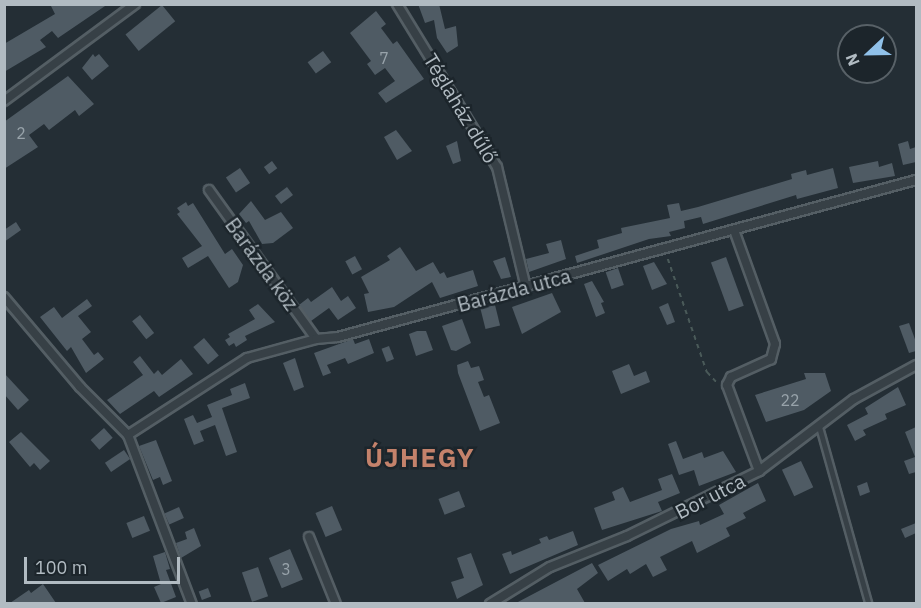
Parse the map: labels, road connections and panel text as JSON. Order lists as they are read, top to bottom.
{
  "streets": {
    "street": [
      "Téglaház dűlő",
      "Barázda köz",
      "Barázda utca",
      "Bor utca"
    ]
  },
  "crossings": [
    ["Téglaház dűlő", "Barázda utca"],
    ["Barázda köz", "Barázda utca"]
  ],
  "districts": ["ÚJHEGY"],
  "house_numbers": [
    "7",
    "2",
    "22",
    "3"
  ],
  "scale_bar": "100 m",
  "north": "left"
}
